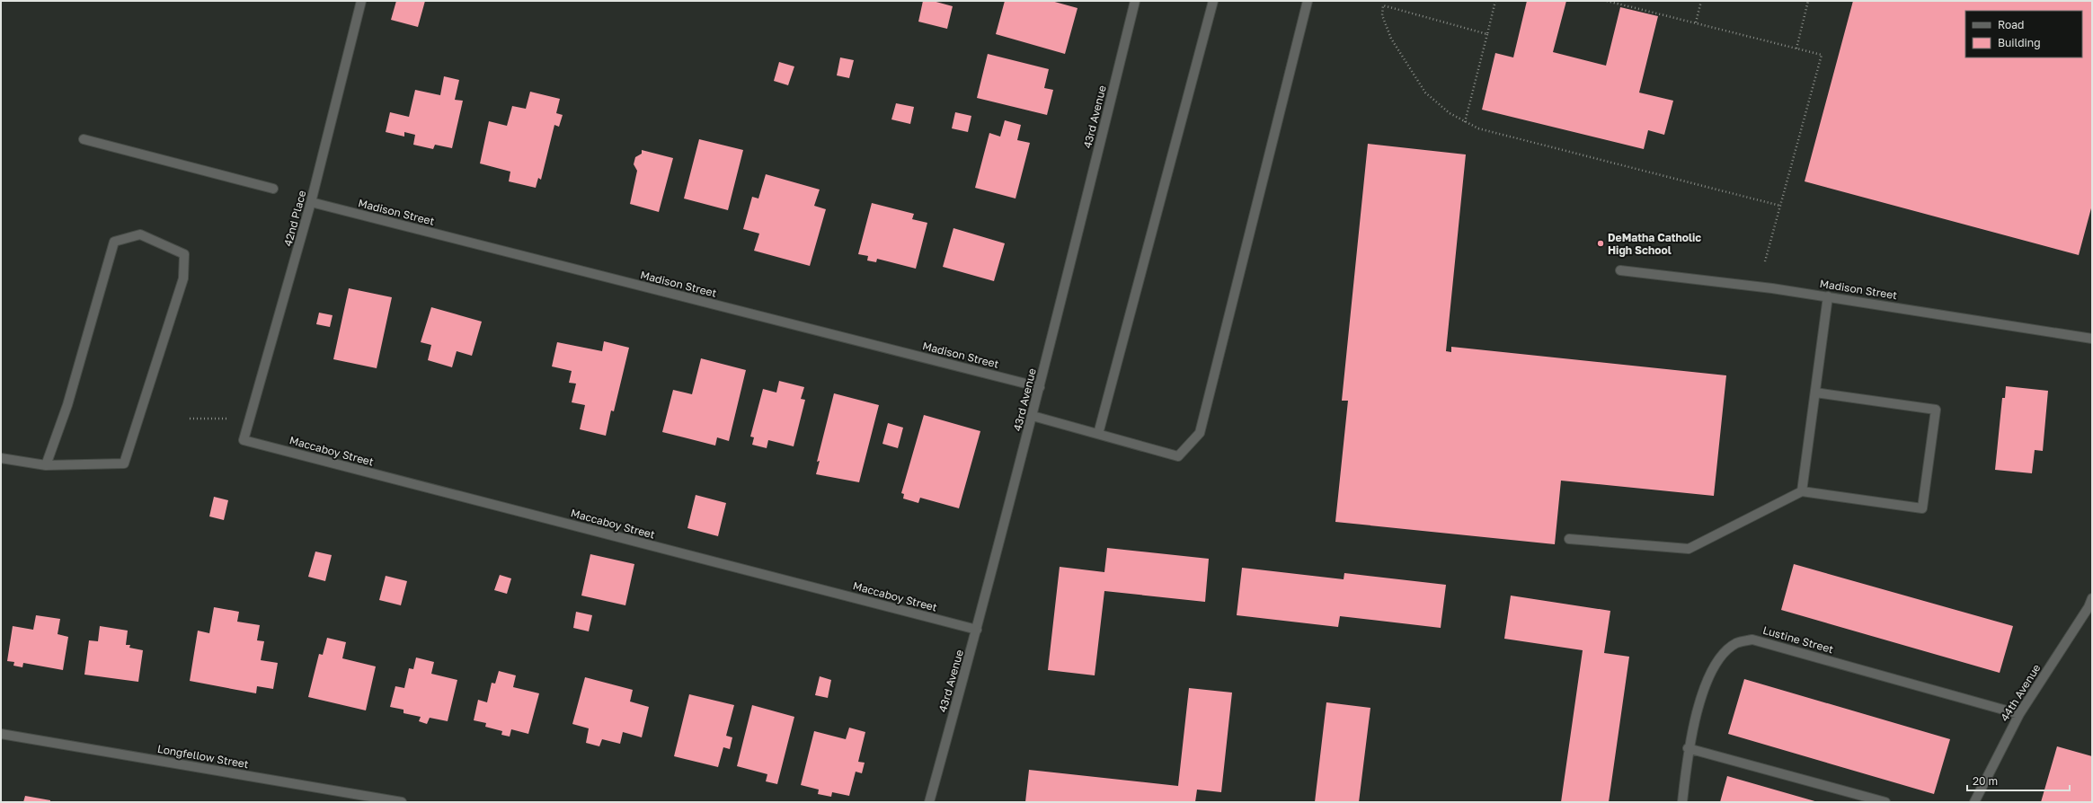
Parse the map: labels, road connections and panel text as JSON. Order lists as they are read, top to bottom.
{
  "streets": {
    "street": [
      "43rd Avenue",
      "Madison Street",
      "42nd Place",
      "Maccaboy Street",
      "Lustine Street",
      "44th Avenue",
      "Longfellow Street"
    ]
  },
  "crossings": [
    ["43rd Avenue", "Madison Street"],
    ["43rd Avenue", "Maccaboy Street"],
    ["Madison Street", "42nd Place"],
    ["42nd Place", "Maccaboy Street"],
    ["Lustine Street", "44th Avenue"]
  ],
  "places": ["DeMatha Catholic High School"],
  "legend": ["Road", "Building"],
  "scale_bar": "20 m"
}
